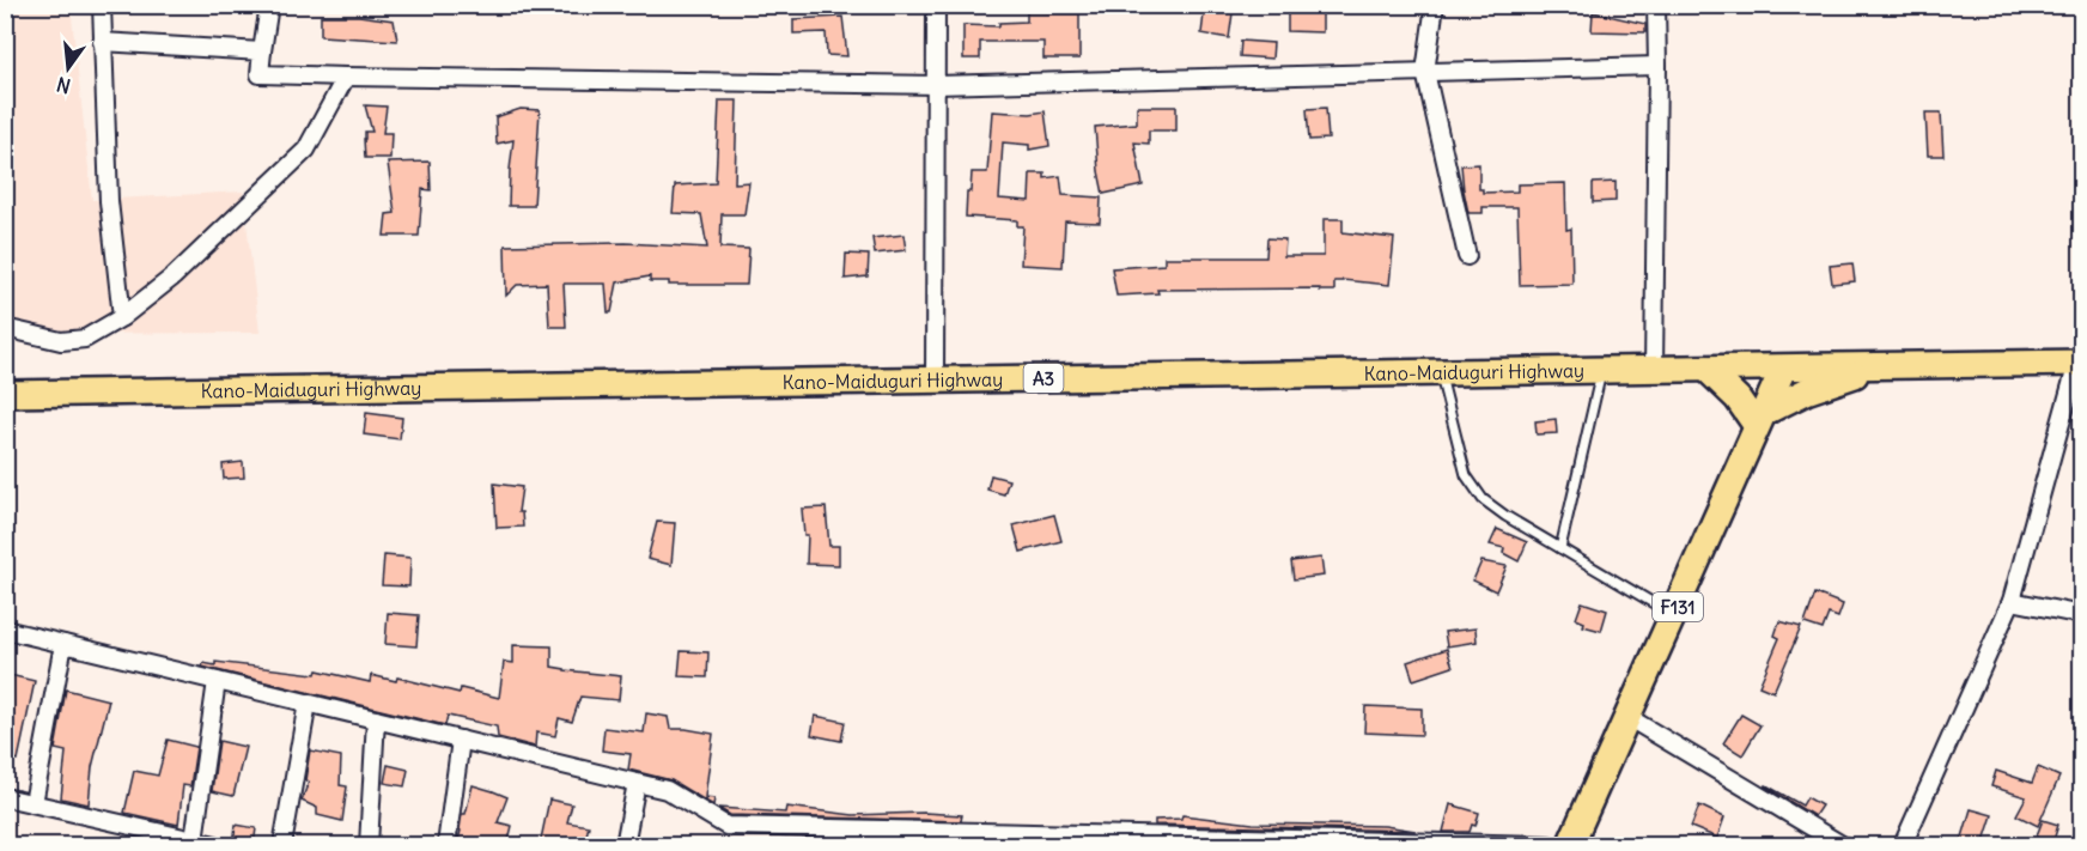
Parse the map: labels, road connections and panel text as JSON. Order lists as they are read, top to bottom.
{
  "streets": {
    "main road": ["Kano-Maiduguri Highway", "A3", "F131"]
  },
  "crossings": [
    ["Kano-Maiduguri Highway", "F131"]
  ],
  "north": "bottom"
}
